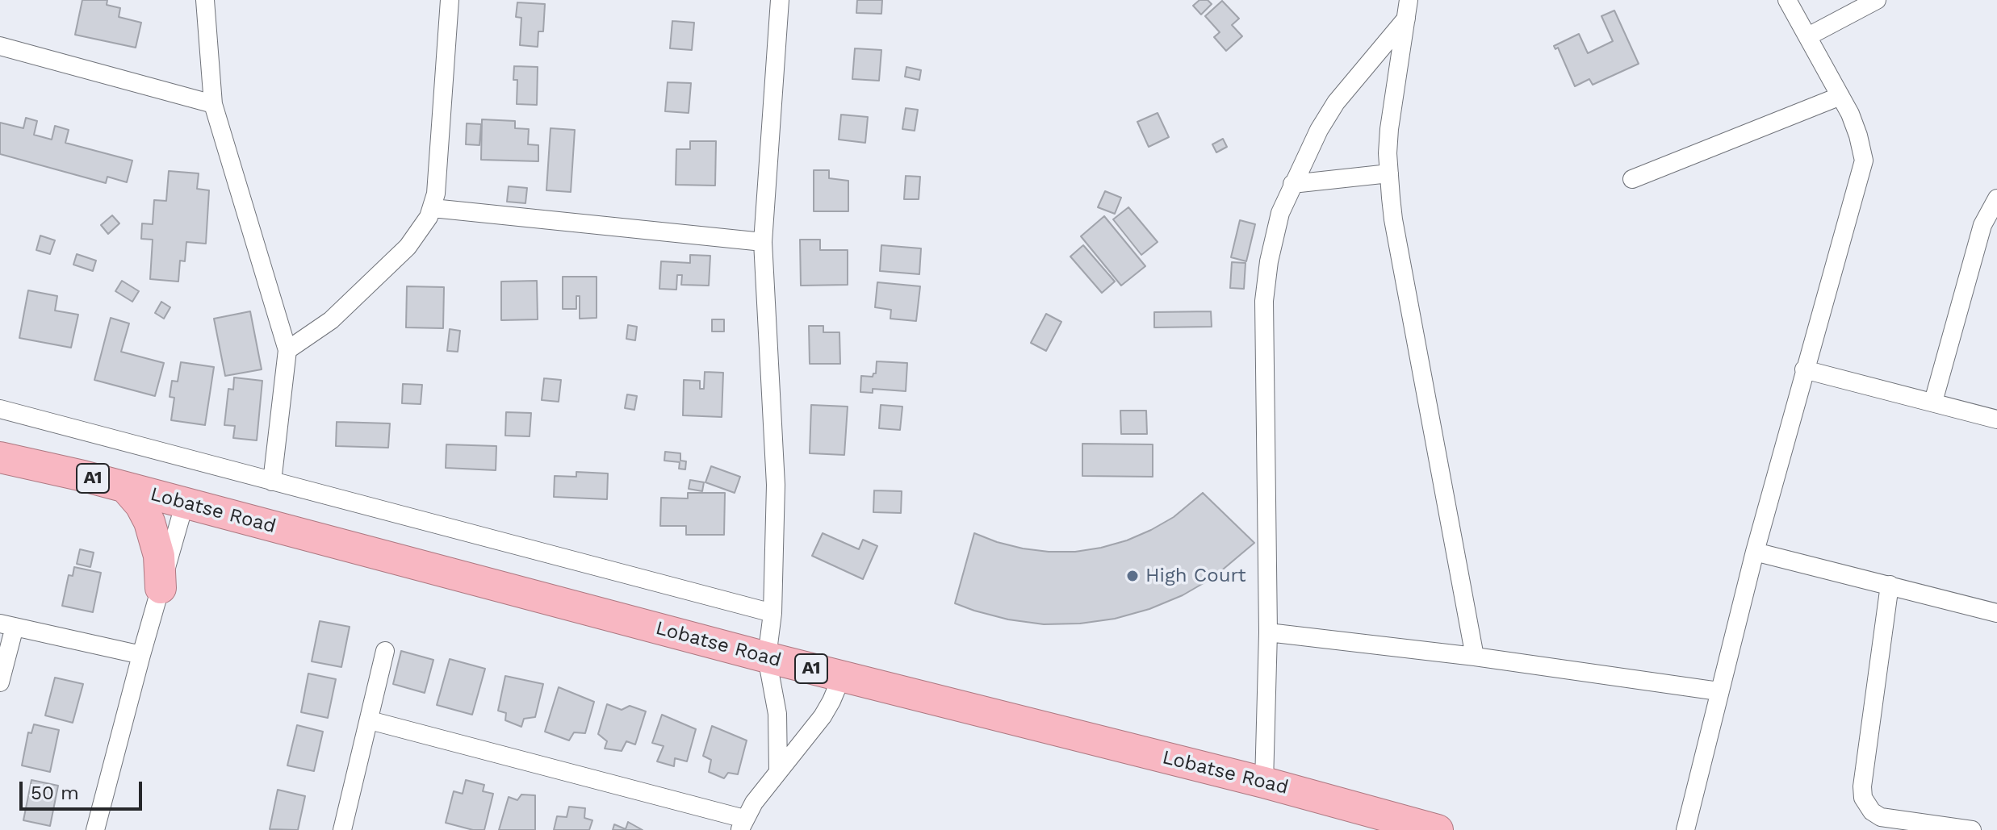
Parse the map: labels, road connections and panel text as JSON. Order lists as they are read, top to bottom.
{
  "streets": {
    "highway": ["A1", "Lobatse Road"]
  },
  "places": ["High Court"],
  "scale_bar": "50 m"
}
